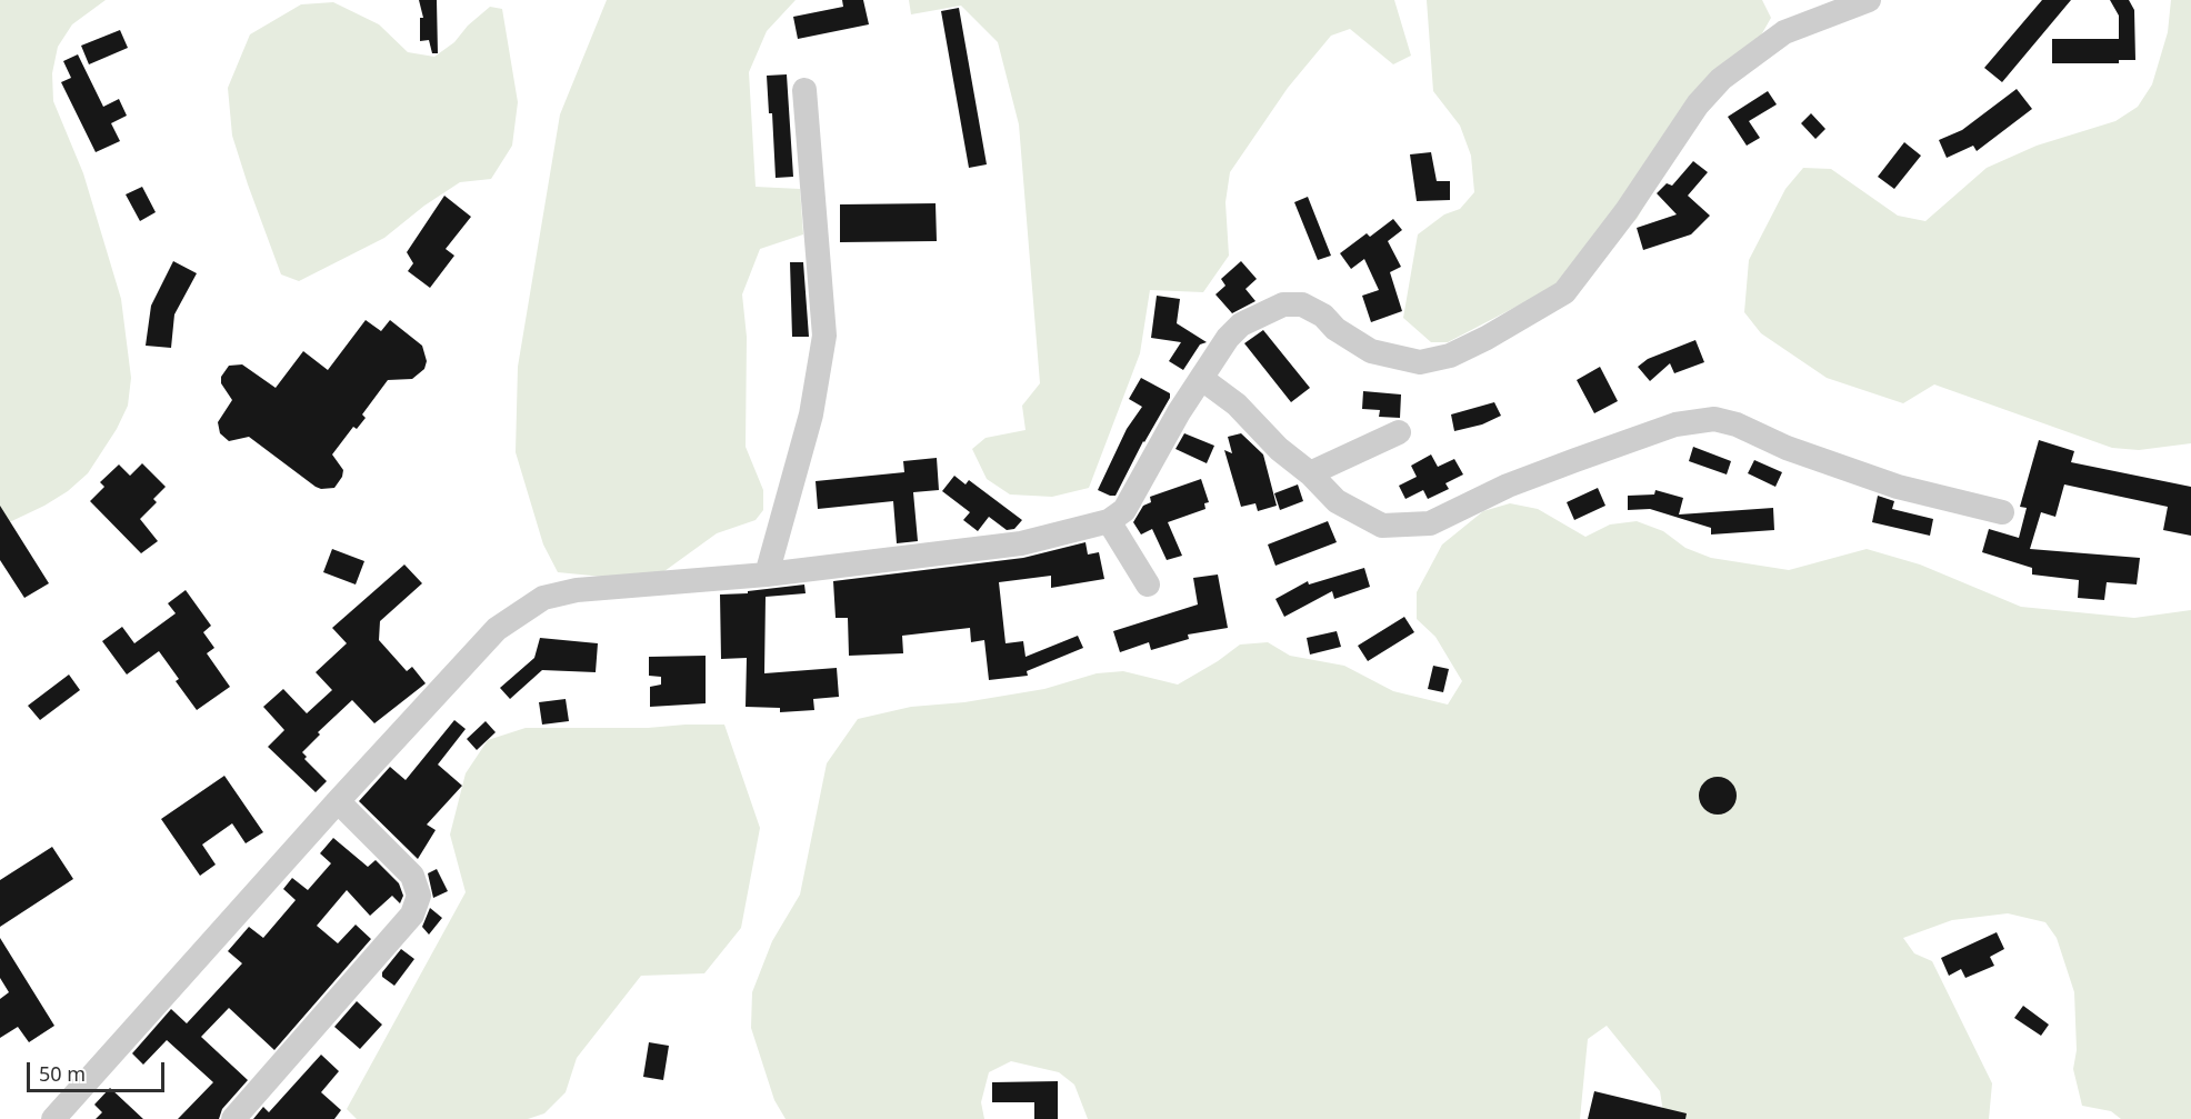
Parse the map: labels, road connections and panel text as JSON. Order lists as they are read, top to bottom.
{
  "scale_bar": "50 m"
}
